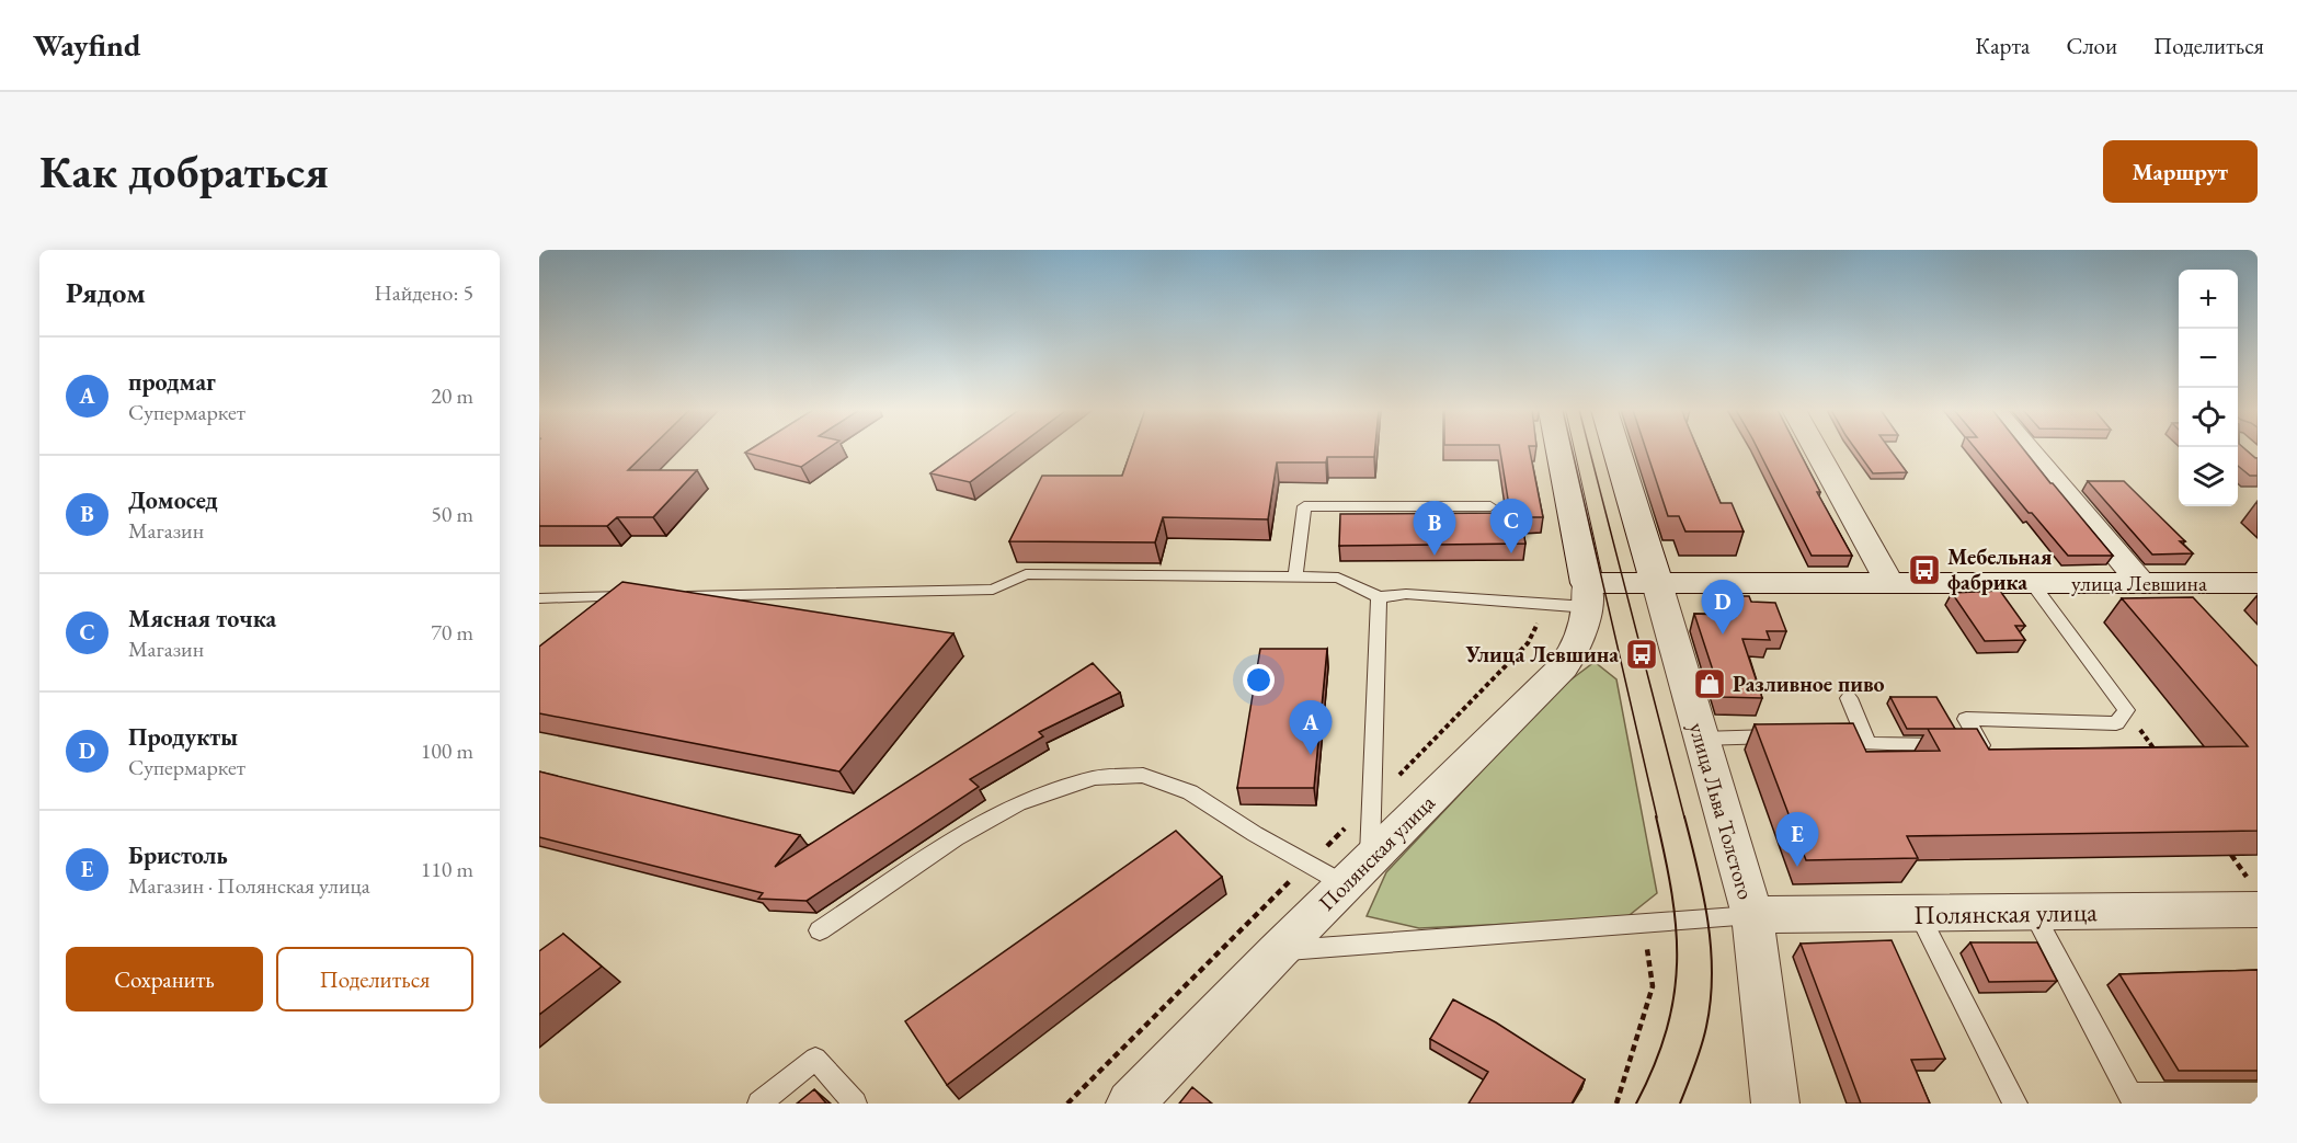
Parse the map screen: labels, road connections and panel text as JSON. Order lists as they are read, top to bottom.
{
  "streets": {
    "street": ["улица Левшина", "улица Льва Толстого", "Полянская улица"]
  },
  "crossings": [
    ["улица Левшина", "улица Льва Толстого"],
    ["улица Левшина", "Полянская улица"],
    ["улица Льва Толстого", "Полянская улица"]
  ],
  "places": {
    "bus stop": ["Мебельная фабрика", "Улица Левшина"],
    "shop": ["Разливное пиво"]
  },
  "page": {
    "header": "Wayfind",
    "nav": ["Карта", "Слои", "Поделиться"],
    "buttons": [
      "Маршрут",
      ["Сохранить", "Поделиться"]
    ],
    "title": "Как добраться",
    "heading": ["Рядом", "Найдено: 5"],
    "map_buttons": ["+", "−"],
    "list": [
      {
        "mark": "A",
        "name": "продмаг",
        "note": "Супермаркет",
        "value": "20 m"
      },
      {
        "mark": "B",
        "name": "Домосед",
        "note": "Магазин",
        "value": "50 m"
      },
      {
        "mark": "C",
        "name": "Мясная точка",
        "note": "Магазин",
        "value": "70 m"
      },
      {
        "mark": "D",
        "name": "Продукты",
        "note": "Супермаркет",
        "value": "100 m"
      },
      {
        "mark": "E",
        "name": "Бристоль",
        "note": "Магазин · Полянская улица",
        "value": "110 m"
      }
    ],
    "pins": [
      "C",
      "B",
      "D",
      "A",
      "E"
    ]
  }
}
